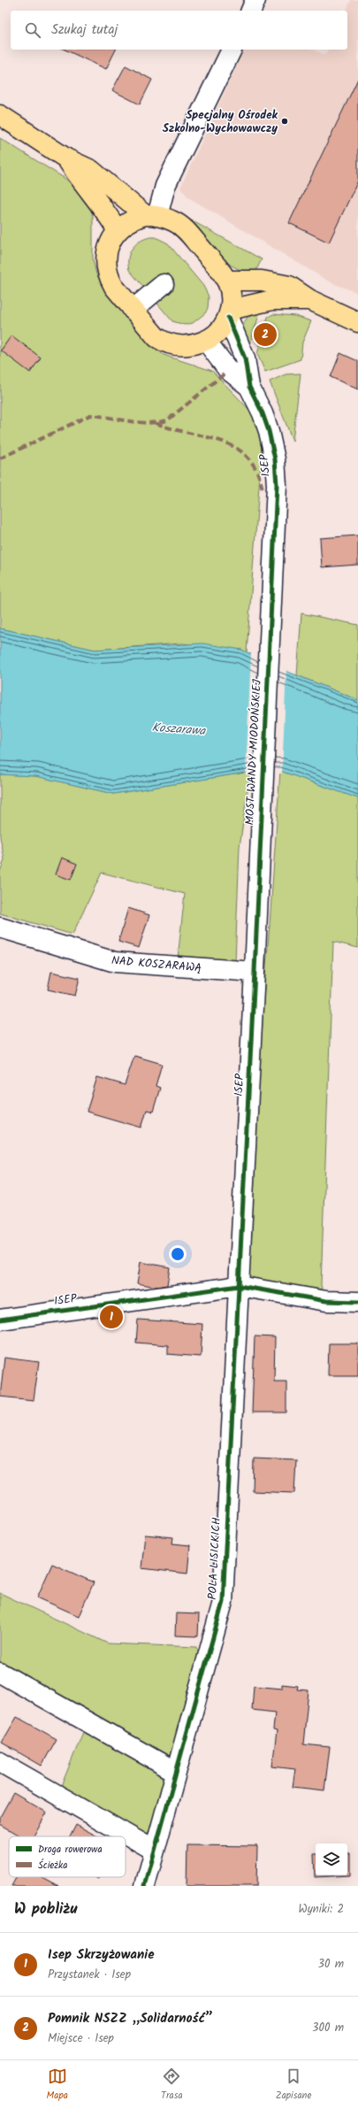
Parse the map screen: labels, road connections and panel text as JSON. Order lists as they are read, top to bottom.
{
  "streets": {
    "street": [
      "ISEP",
      "MOST WANDY MIODOŃSKIEJ",
      "NAD KOSZARAWĄ",
      "POLA LISICKICH"
    ]
  },
  "crossings": [
    ["ISEP", "MOST WANDY MIODOŃSKIEJ"],
    ["ISEP", "NAD KOSZARAWĄ"],
    ["ISEP", "POLA LISICKICH"]
  ],
  "water": ["Koszarawa"],
  "places": ["Specjalny Ośrodek Szkolno-Wychowawczy"],
  "legend": ["Droga rowerowa", "Ścieżka"],
  "page": {
    "search": "Szukaj tutaj",
    "pins": ["2", "1"],
    "heading": ["W pobliżu", "Wyniki: 2"],
    "list": [
      {
        "mark": "1",
        "name": "Isep Skrzyżowanie",
        "note": "Przystanek · Isep",
        "value": "30 m"
      },
      {
        "mark": "2",
        "name": "Pomnik NSZZ „Solidarność”",
        "note": "Miejsce · Isep",
        "value": "300 m"
      }
    ],
    "nav": ["Mapa", "Trasa", "Zapisane"]
  }
}
